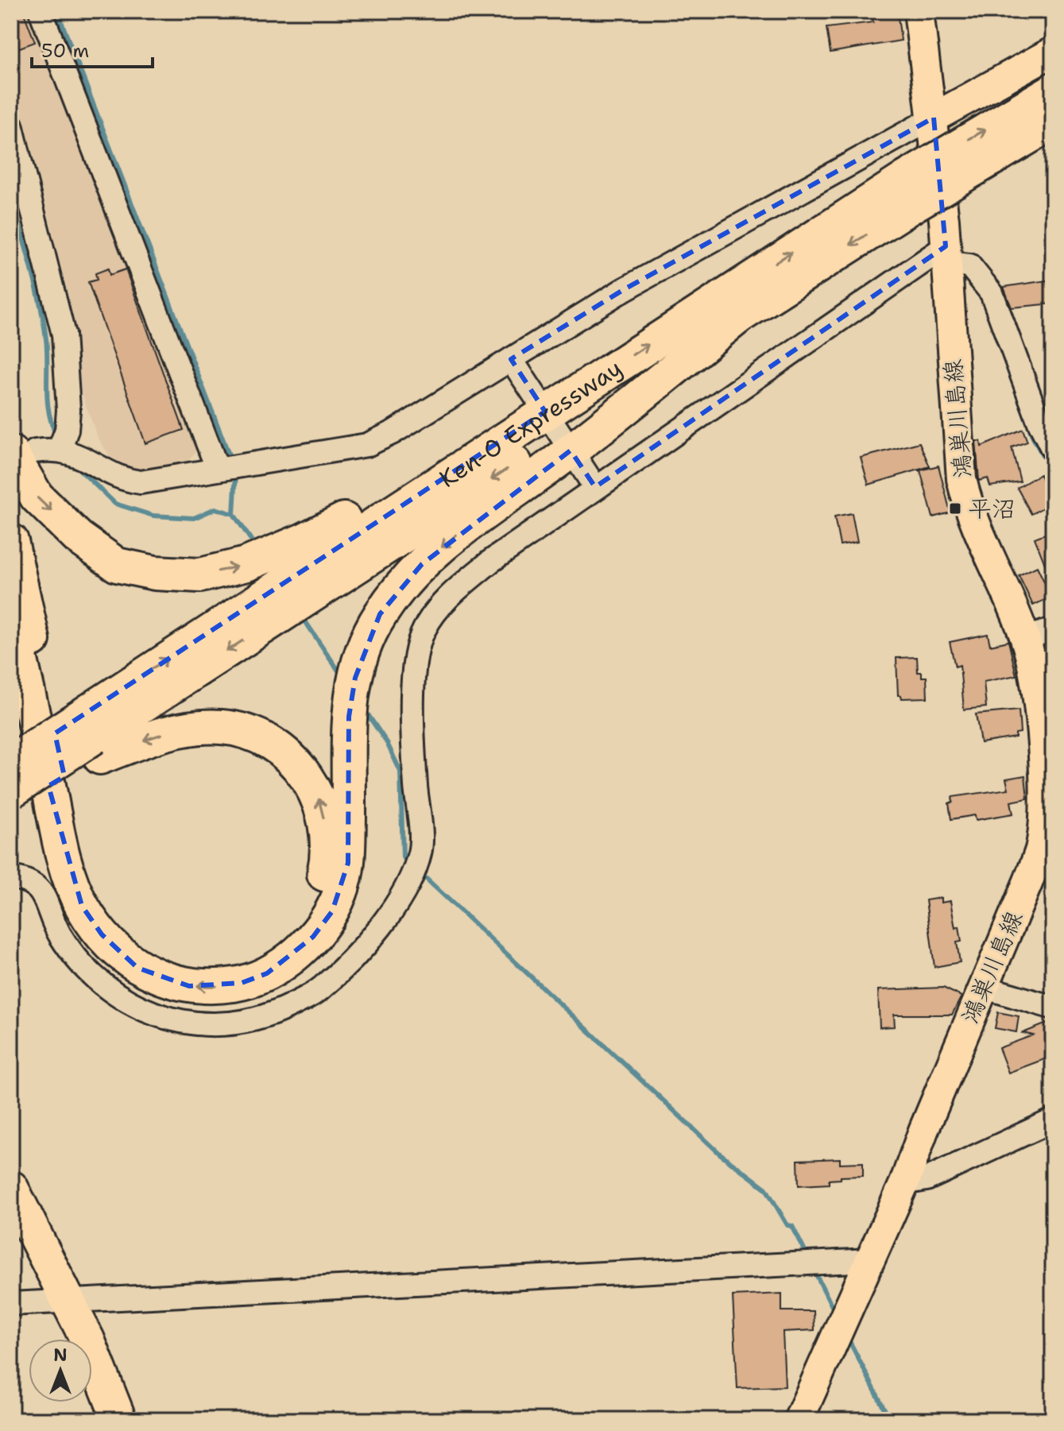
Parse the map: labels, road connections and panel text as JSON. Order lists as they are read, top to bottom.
{
  "streets": {
    "highway": ["Ken-O Expressway"],
    "main road": ["鴻巣川島線"]
  },
  "places": {
    "transit": ["平沼"]
  },
  "scale_bar": "50 m",
  "north": "top"
}
